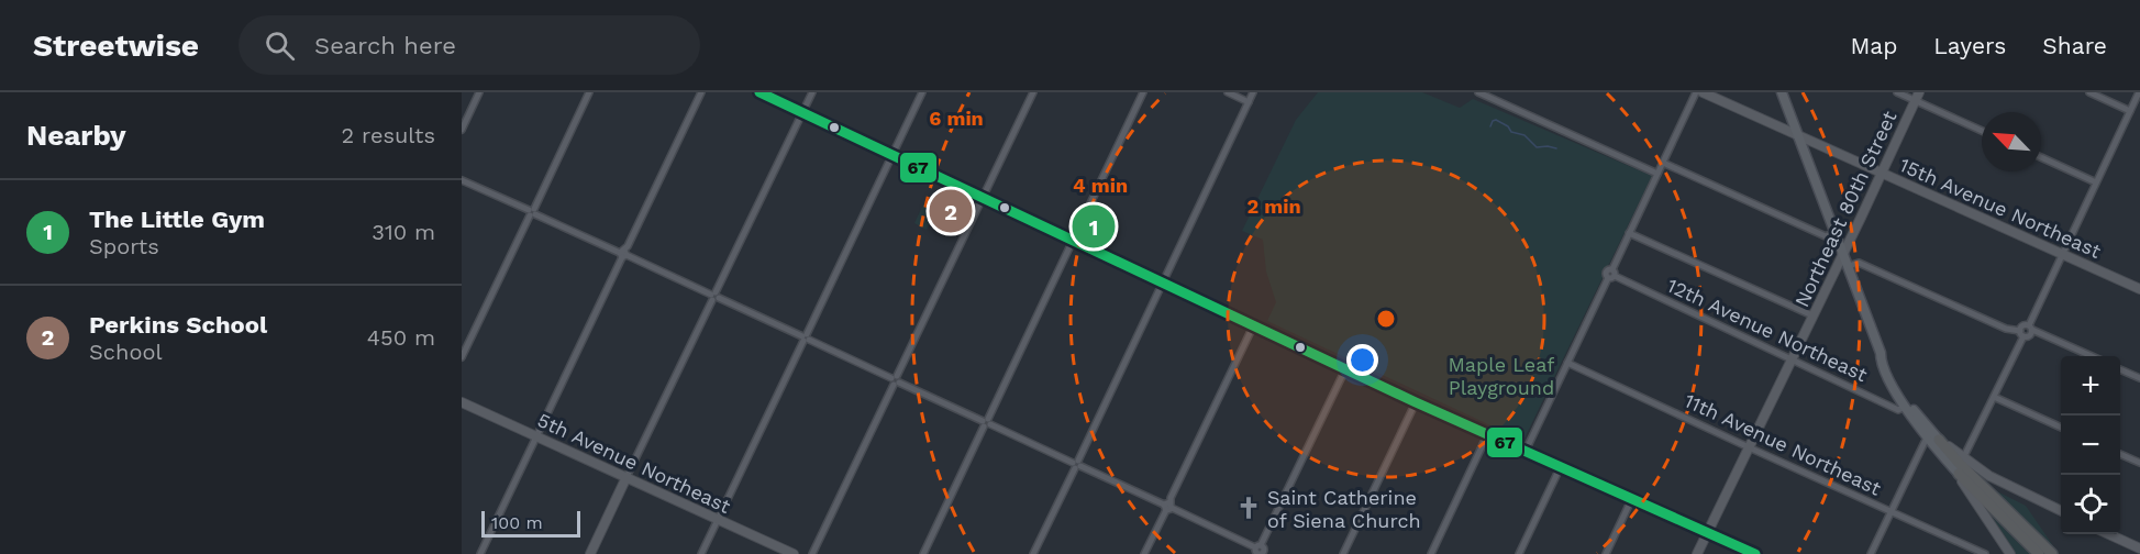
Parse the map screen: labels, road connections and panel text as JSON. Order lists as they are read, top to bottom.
{
  "streets": {
    "main road": ["15th Avenue Northeast", "Northeast 80th Street", "5th Avenue Northeast"],
    "street": ["12th Avenue Northeast", "11th Avenue Northeast"]
  },
  "crossings": [
    ["15th Avenue Northeast", "Northeast 80th Street"],
    ["Northeast 80th Street", "12th Avenue Northeast"],
    ["Northeast 80th Street", "11th Avenue Northeast"]
  ],
  "parks": ["Maple Leaf Playground"],
  "places": {
    "church": ["Saint Catherine of Siena Church"]
  },
  "lines": ["transit line 67"],
  "scale_bar": "100 m",
  "north": "top left",
  "page": {
    "header": "Streetwise",
    "search": "Search here",
    "nav": ["Map", "Layers", "Share"],
    "heading": ["Nearby", "2 results"],
    "list": [
      {
        "mark": "1",
        "name": "The Little Gym",
        "note": "Sports",
        "value": "310 m"
      },
      {
        "mark": "2",
        "name": "Perkins School",
        "note": "School",
        "value": "450 m"
      }
    ],
    "pins": ["2", "1"],
    "map_buttons": ["+", "−"],
    "scale": "100 m"
  },
  "rings": ["6 min", "4 min", "2 min"]
}
